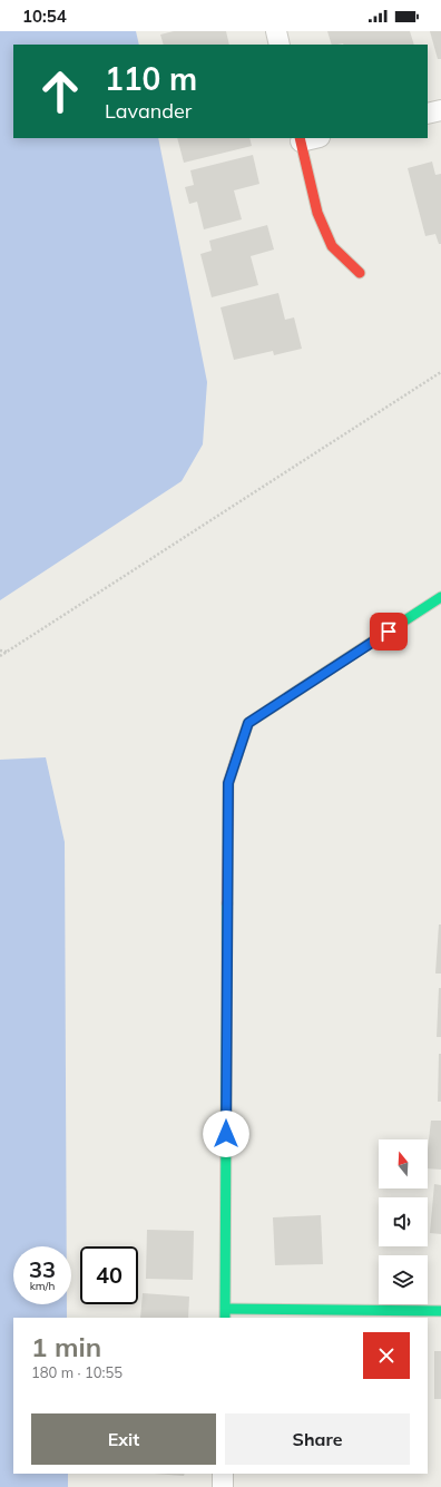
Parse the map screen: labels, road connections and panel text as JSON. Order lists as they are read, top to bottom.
{
  "north": "top",
  "page": {
    "status": "10:54",
    "turn": ["110 m", "Lavander"],
    "speed": "33 km/h",
    "limit": "40",
    "heading": ["1 min", "180 m · 10:55"],
    "buttons": ["Exit", "Share"]
  }
}
